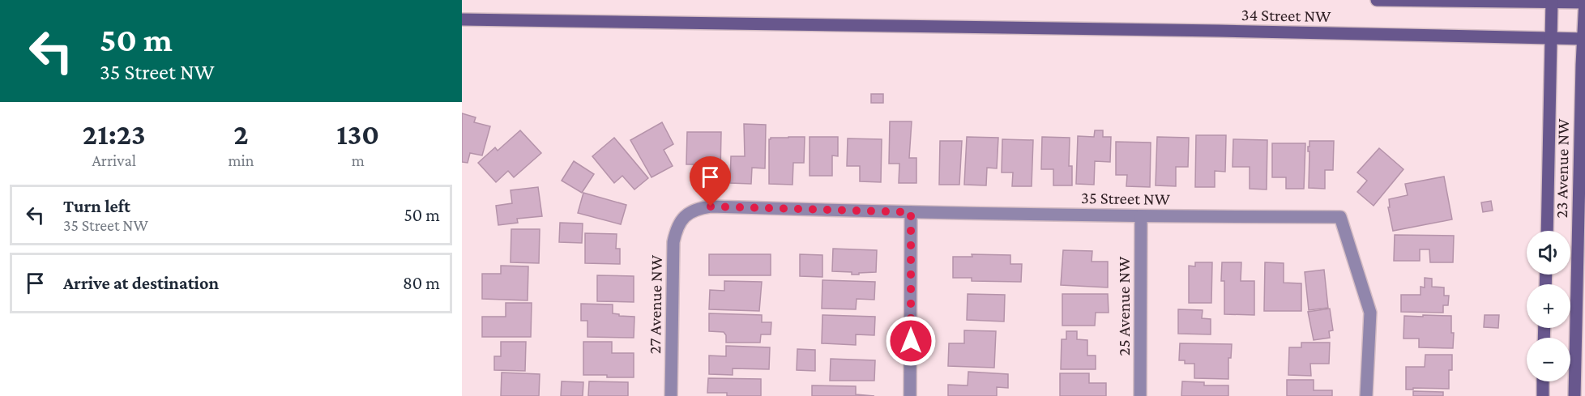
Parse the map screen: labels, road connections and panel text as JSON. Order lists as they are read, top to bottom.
{
  "streets": {
    "main road": ["34 Street NW", "23 Avenue NW"],
    "street": ["35 Street NW", "27 Avenue NW", "25 Avenue NW"]
  },
  "crossings": [
    ["34 Street NW", "23 Avenue NW"],
    ["35 Street NW", "27 Avenue NW"],
    ["35 Street NW", "25 Avenue NW"]
  ],
  "page": {
    "turn": ["50 m", "35 Street NW"],
    "eta": [
      "21:23",
      "Arrival",
      "2",
      "min",
      "130",
      "m"
    ],
    "list": [
      {
        "name": "Turn left",
        "note": "35 Street NW",
        "value": "50 m"
      },
      {
        "name": "Arrive at destination",
        "value": "80 m"
      }
    ],
    "map_buttons": ["+", "−"]
  }
}
